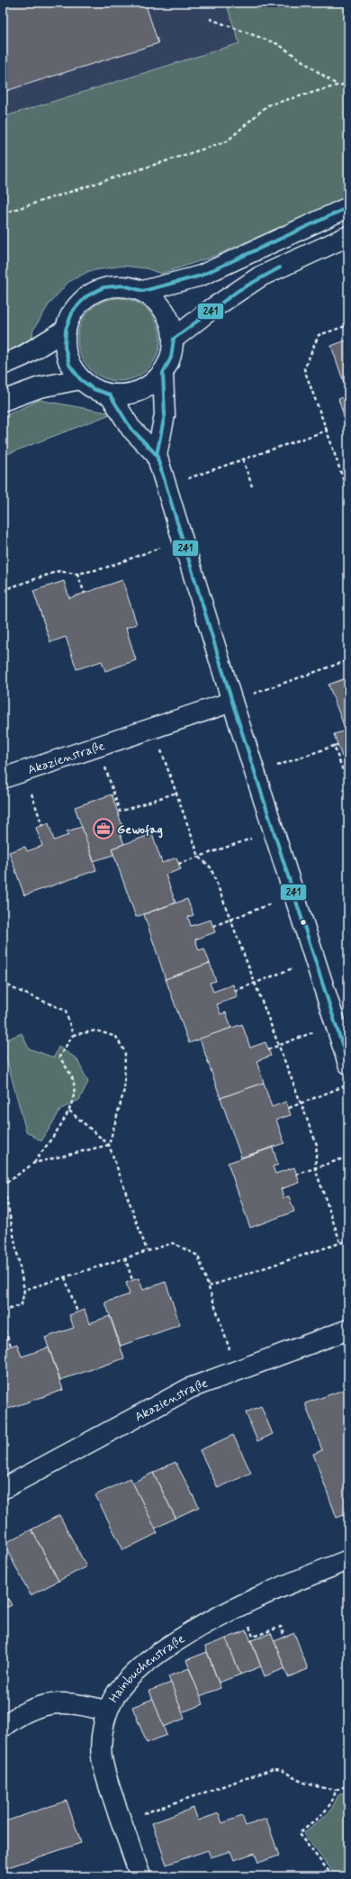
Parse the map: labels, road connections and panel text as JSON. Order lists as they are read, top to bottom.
{
  "streets": {
    "street": ["Akazienstraße", "Hainbuchenstraße"]
  },
  "places": {
    "office": ["Gewofag"]
  },
  "lines": ["transit line 241"]
}
